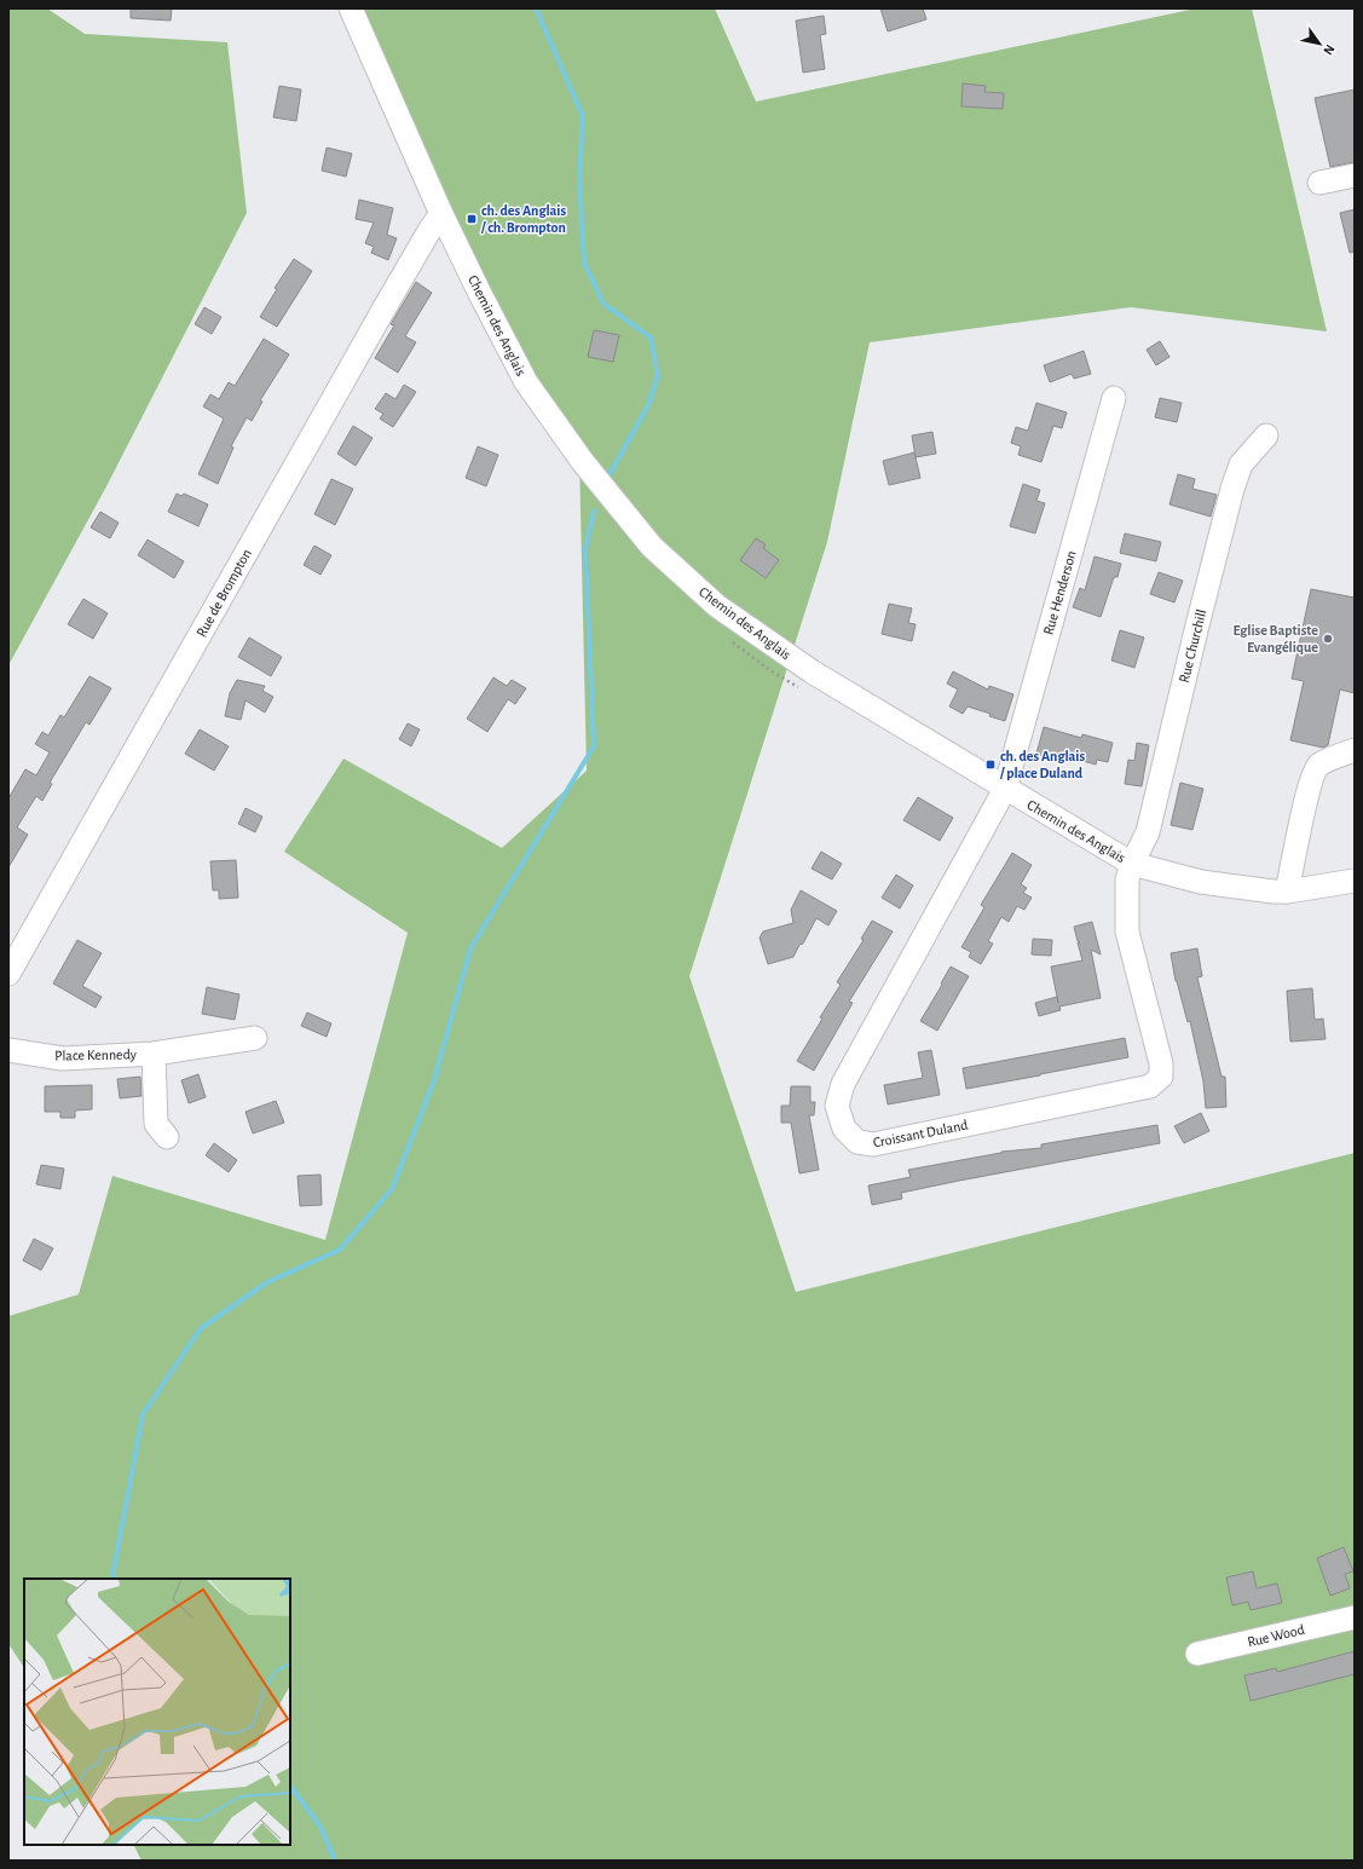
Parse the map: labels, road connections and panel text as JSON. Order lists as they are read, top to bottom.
{
  "streets": {
    "street": [
      "Chemin des Anglais",
      "Rue de Brompton",
      "Rue Henderson",
      "Rue Churchill",
      "Place Kennedy",
      "Croissant Duland",
      "Rue Wood"
    ]
  },
  "crossings": [
    ["Chemin des Anglais", "Rue de Brompton"],
    ["Chemin des Anglais", "Rue Henderson"],
    ["Chemin des Anglais", "Rue Churchill"],
    ["Chemin des Anglais", "Croissant Duland"],
    ["Rue Henderson", "Croissant Duland"],
    ["Rue Churchill", "Croissant Duland"]
  ],
  "places": {
    "transit": ["ch. des Anglais / ch. Brompton", "ch. des Anglais / place Duland"],
    "other": ["Eglise Baptiste Evangélique"]
  },
  "north": "bottom right"
}
